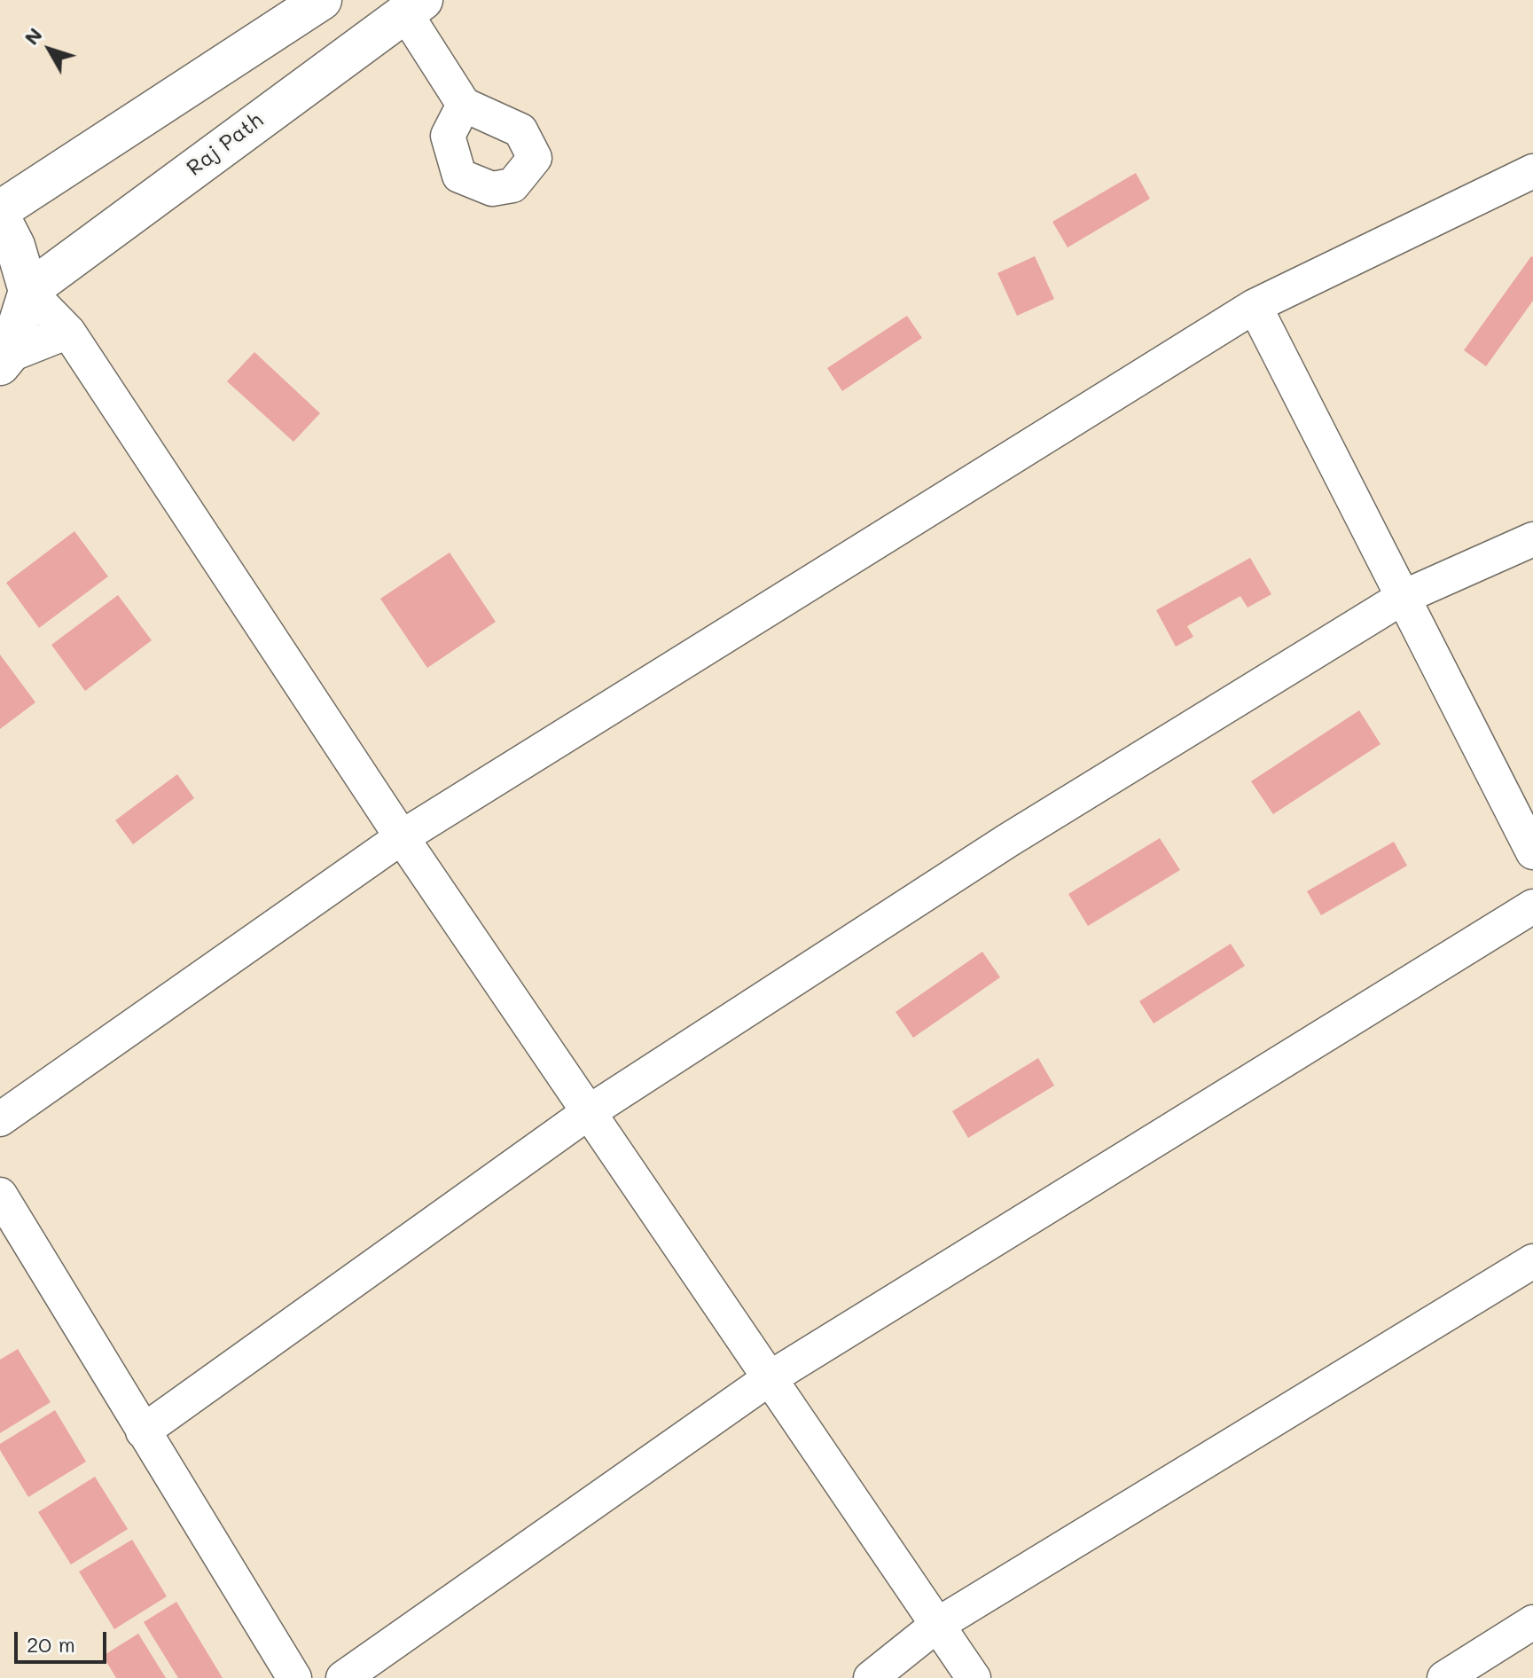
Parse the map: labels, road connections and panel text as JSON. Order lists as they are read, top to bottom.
{
  "streets": {
    "main road": ["Raj Path"]
  },
  "scale_bar": "20 m",
  "north": "top left"
}
